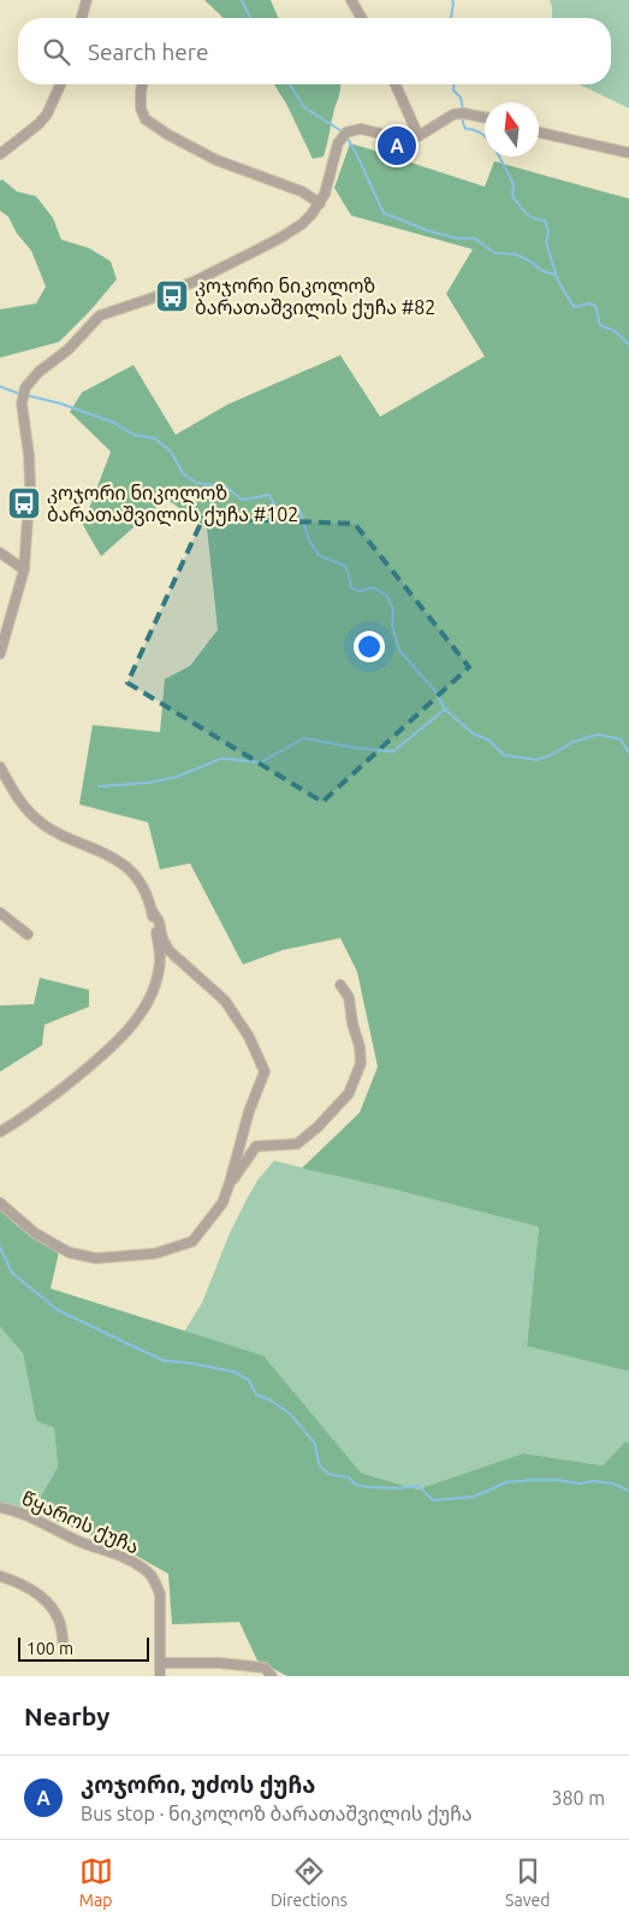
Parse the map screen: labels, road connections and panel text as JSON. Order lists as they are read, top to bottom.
{
  "streets": {
    "street": ["წყაროს ქუჩა"]
  },
  "places": {
    "bus stop": ["კოჯორი ნიკოლოზ ბარათაშვილის ქუჩა #82", "კოჯორი ნიკოლოზ ბარათაშვილის ქუჩა #102"]
  },
  "scale_bar": "100 m",
  "north": "top",
  "page": {
    "search": "Search here",
    "pins": "A",
    "scale": "100 m",
    "heading": "Nearby",
    "list": [
      {
        "mark": "A",
        "name": "კოჯორი, უძოს ქუჩა",
        "note": "Bus stop · ნიკოლოზ ბარათაშვილის ქუჩა",
        "value": "380 m"
      }
    ],
    "nav": ["Map", "Directions", "Saved"]
  }
}
